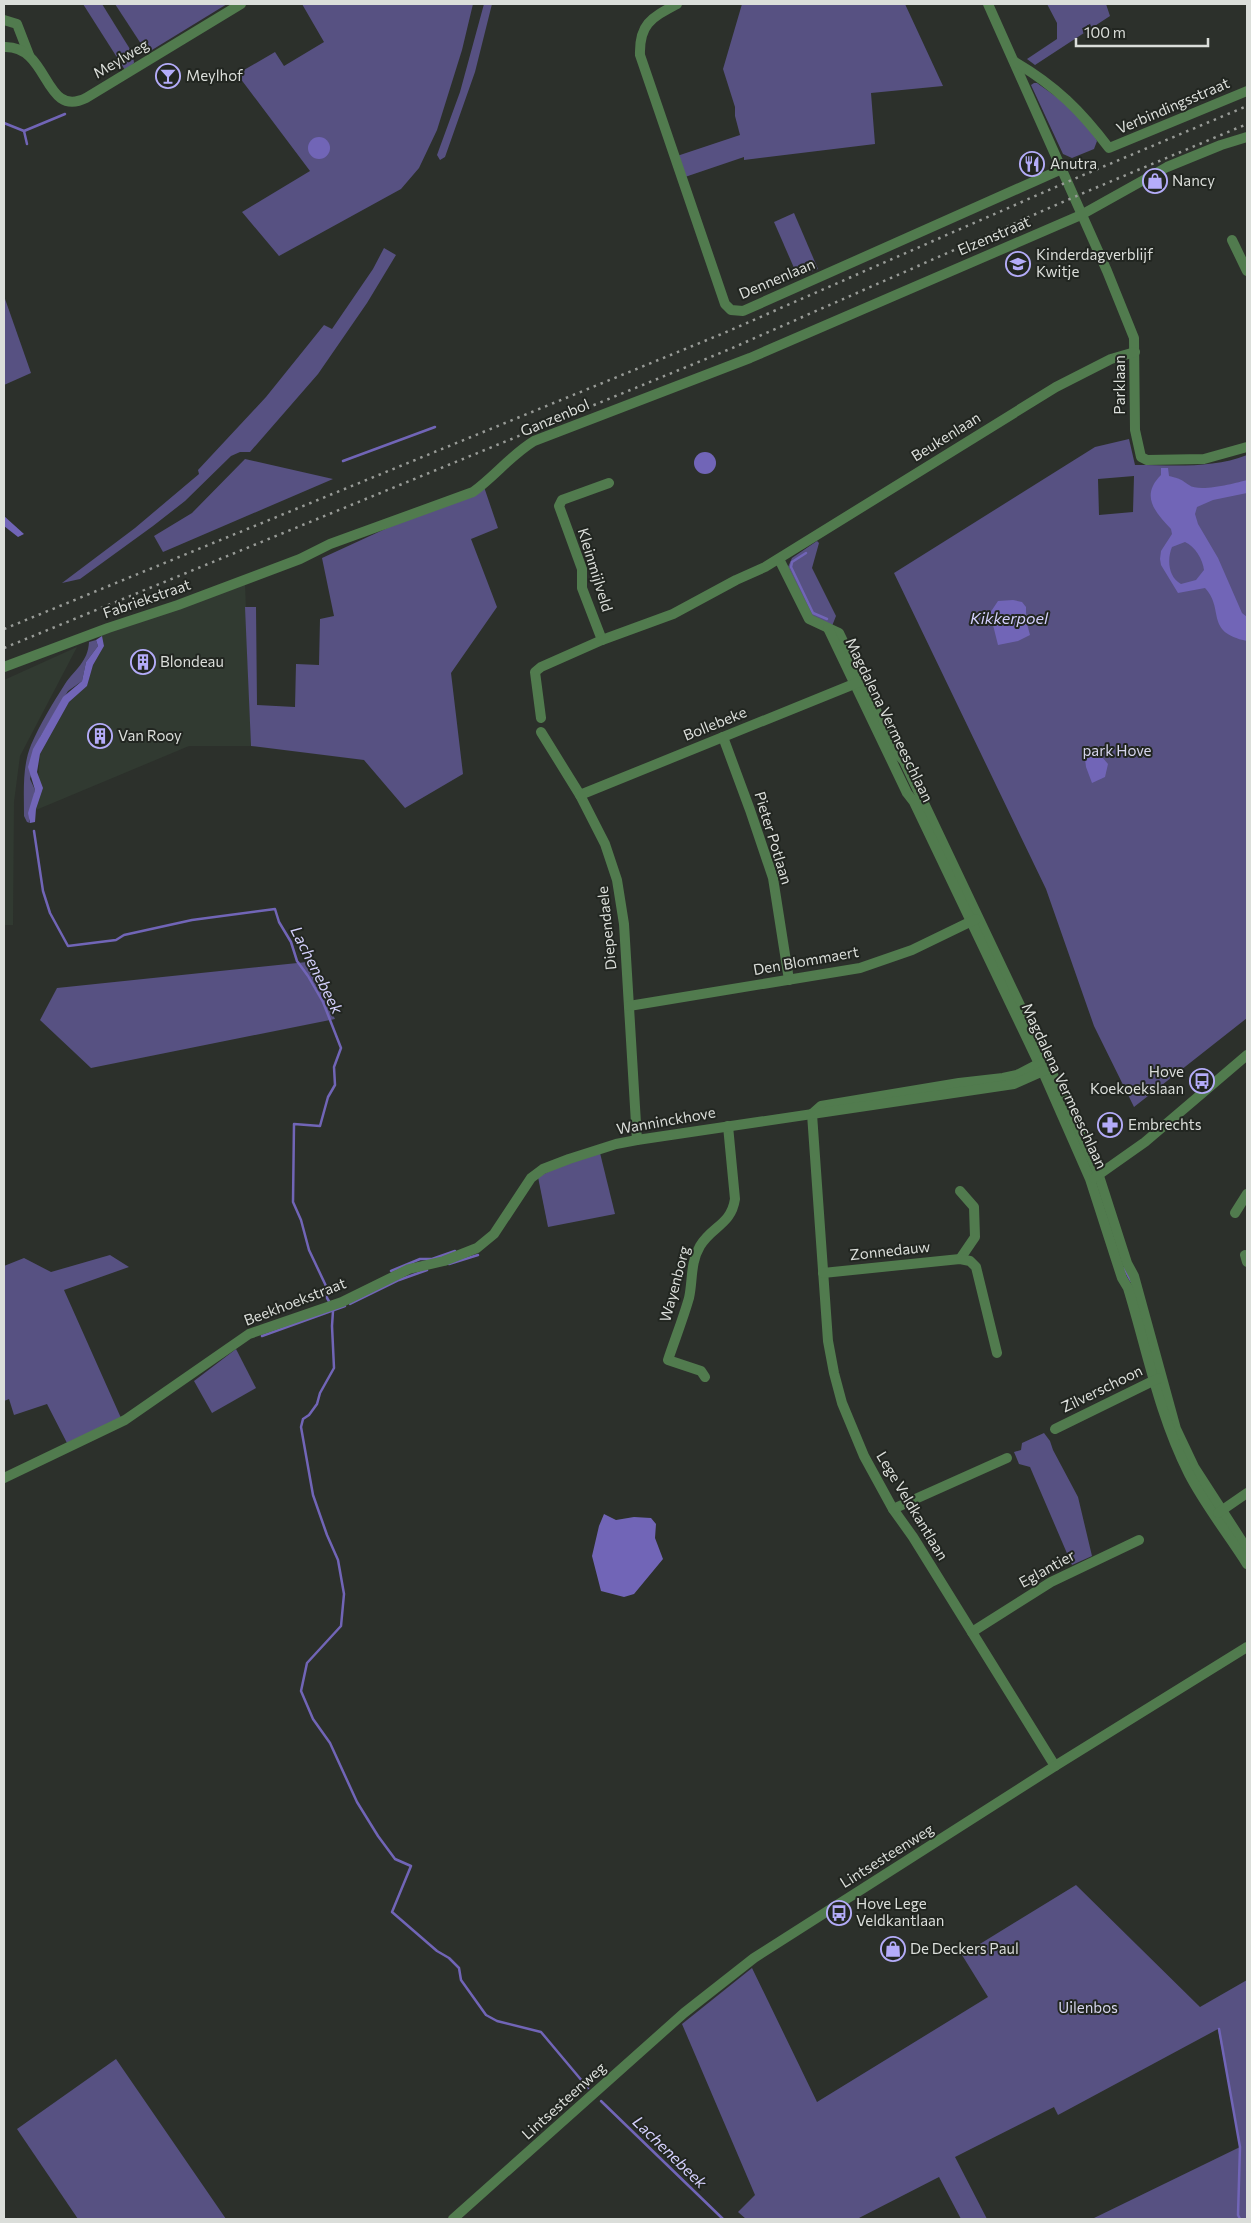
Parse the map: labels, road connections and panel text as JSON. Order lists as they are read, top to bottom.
{
  "streets": {
    "street": [
      "Meylweg",
      "Verbindingsstraat",
      "Elzenstraat",
      "Dennenlaan",
      "Parklaan",
      "Ganzenbol",
      "Beukenlaan",
      "Kleinmijlveld",
      "Fabriekstraat",
      "Magdalena Vermeeschlaan",
      "Bollebeke",
      "Pieter Potlaan",
      "Diependaele",
      "Den Blommaert",
      "Wanninckhove",
      "Zonnedauw",
      "Wayenborg",
      "Beekhoekstraat",
      "Zilverschoon",
      "Lege Veldkantlaan",
      "Eglantier",
      "Lintsesteenweg"
    ]
  },
  "crossings": [
    ["Elzenstraat", "Parklaan"],
    ["Elzenstraat", "Ganzenbol"],
    ["Parklaan", "Beukenlaan"],
    ["Ganzenbol", "Fabriekstraat"],
    ["Beukenlaan", "Magdalena Vermeeschlaan"],
    ["Magdalena Vermeeschlaan", "Bollebeke"],
    ["Magdalena Vermeeschlaan", "Den Blommaert"],
    ["Magdalena Vermeeschlaan", "Wanninckhove"],
    ["Magdalena Vermeeschlaan", "Zilverschoon"],
    ["Bollebeke", "Pieter Potlaan"],
    ["Bollebeke", "Diependaele"],
    ["Pieter Potlaan", "Den Blommaert"],
    ["Diependaele", "Den Blommaert"],
    ["Diependaele", "Wanninckhove"],
    ["Wanninckhove", "Wayenborg"],
    ["Wanninckhove", "Beekhoekstraat"],
    ["Wanninckhove", "Lege Veldkantlaan"],
    ["Zonnedauw", "Lege Veldkantlaan"],
    ["Lege Veldkantlaan", "Eglantier"],
    ["Lege Veldkantlaan", "Lintsesteenweg"]
  ],
  "water": ["Kikkerpoel", "Lachenebeek"],
  "parks": ["park Hove", "Uilenbos"],
  "places": {
    "bar": ["Meylhof"],
    "restaurant": ["Anutra"],
    "shop": ["Nancy", "De Deckers Paul"],
    "school or university": ["Kinderdagverblijf Kwitje"],
    "building": ["Blondeau", "Van Rooy"],
    "bus stop": ["Hove Koekoekslaan", "Hove Lege Veldkantlaan"],
    "pharmacy": ["Embrechts"]
  },
  "scale_bar": "100 m"
}
